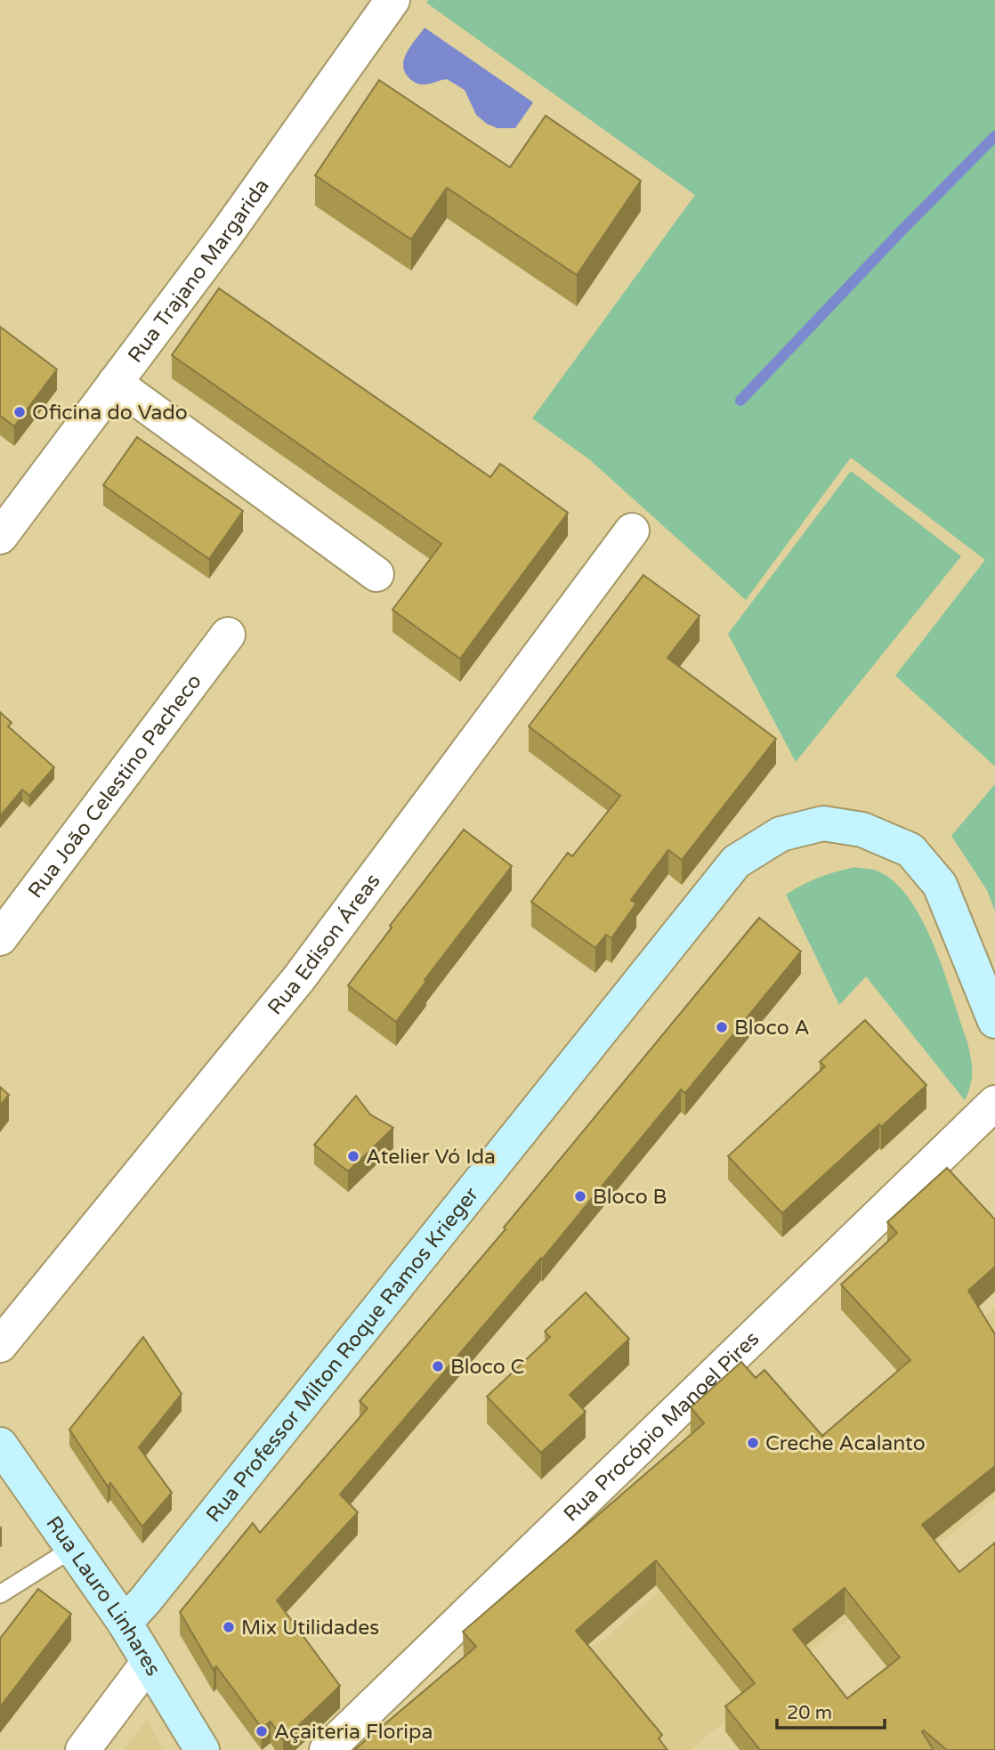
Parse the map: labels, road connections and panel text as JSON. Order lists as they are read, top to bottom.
{
  "streets": {
    "street": [
      "Rua Trajano Margarida",
      "Rua João Celestino Pacheco",
      "Rua Edison Áreas",
      "Rua Professor Milton Roque Ramos Krieger",
      "Rua Procópio Manoel Pires",
      "Rua Lauro Linhares"
    ]
  },
  "crossings": [
    ["Rua Professor Milton Roque Ramos Krieger", "Rua Lauro Linhares"]
  ],
  "places": [
    "Oficina do Vado",
    "Bloco A",
    "Atelier Vó Ida",
    "Bloco B",
    "Bloco C",
    "Creche Acalanto",
    "Mix Utilidades",
    "Açaiteria Floripa"
  ],
  "scale_bar": "20 m"
}
